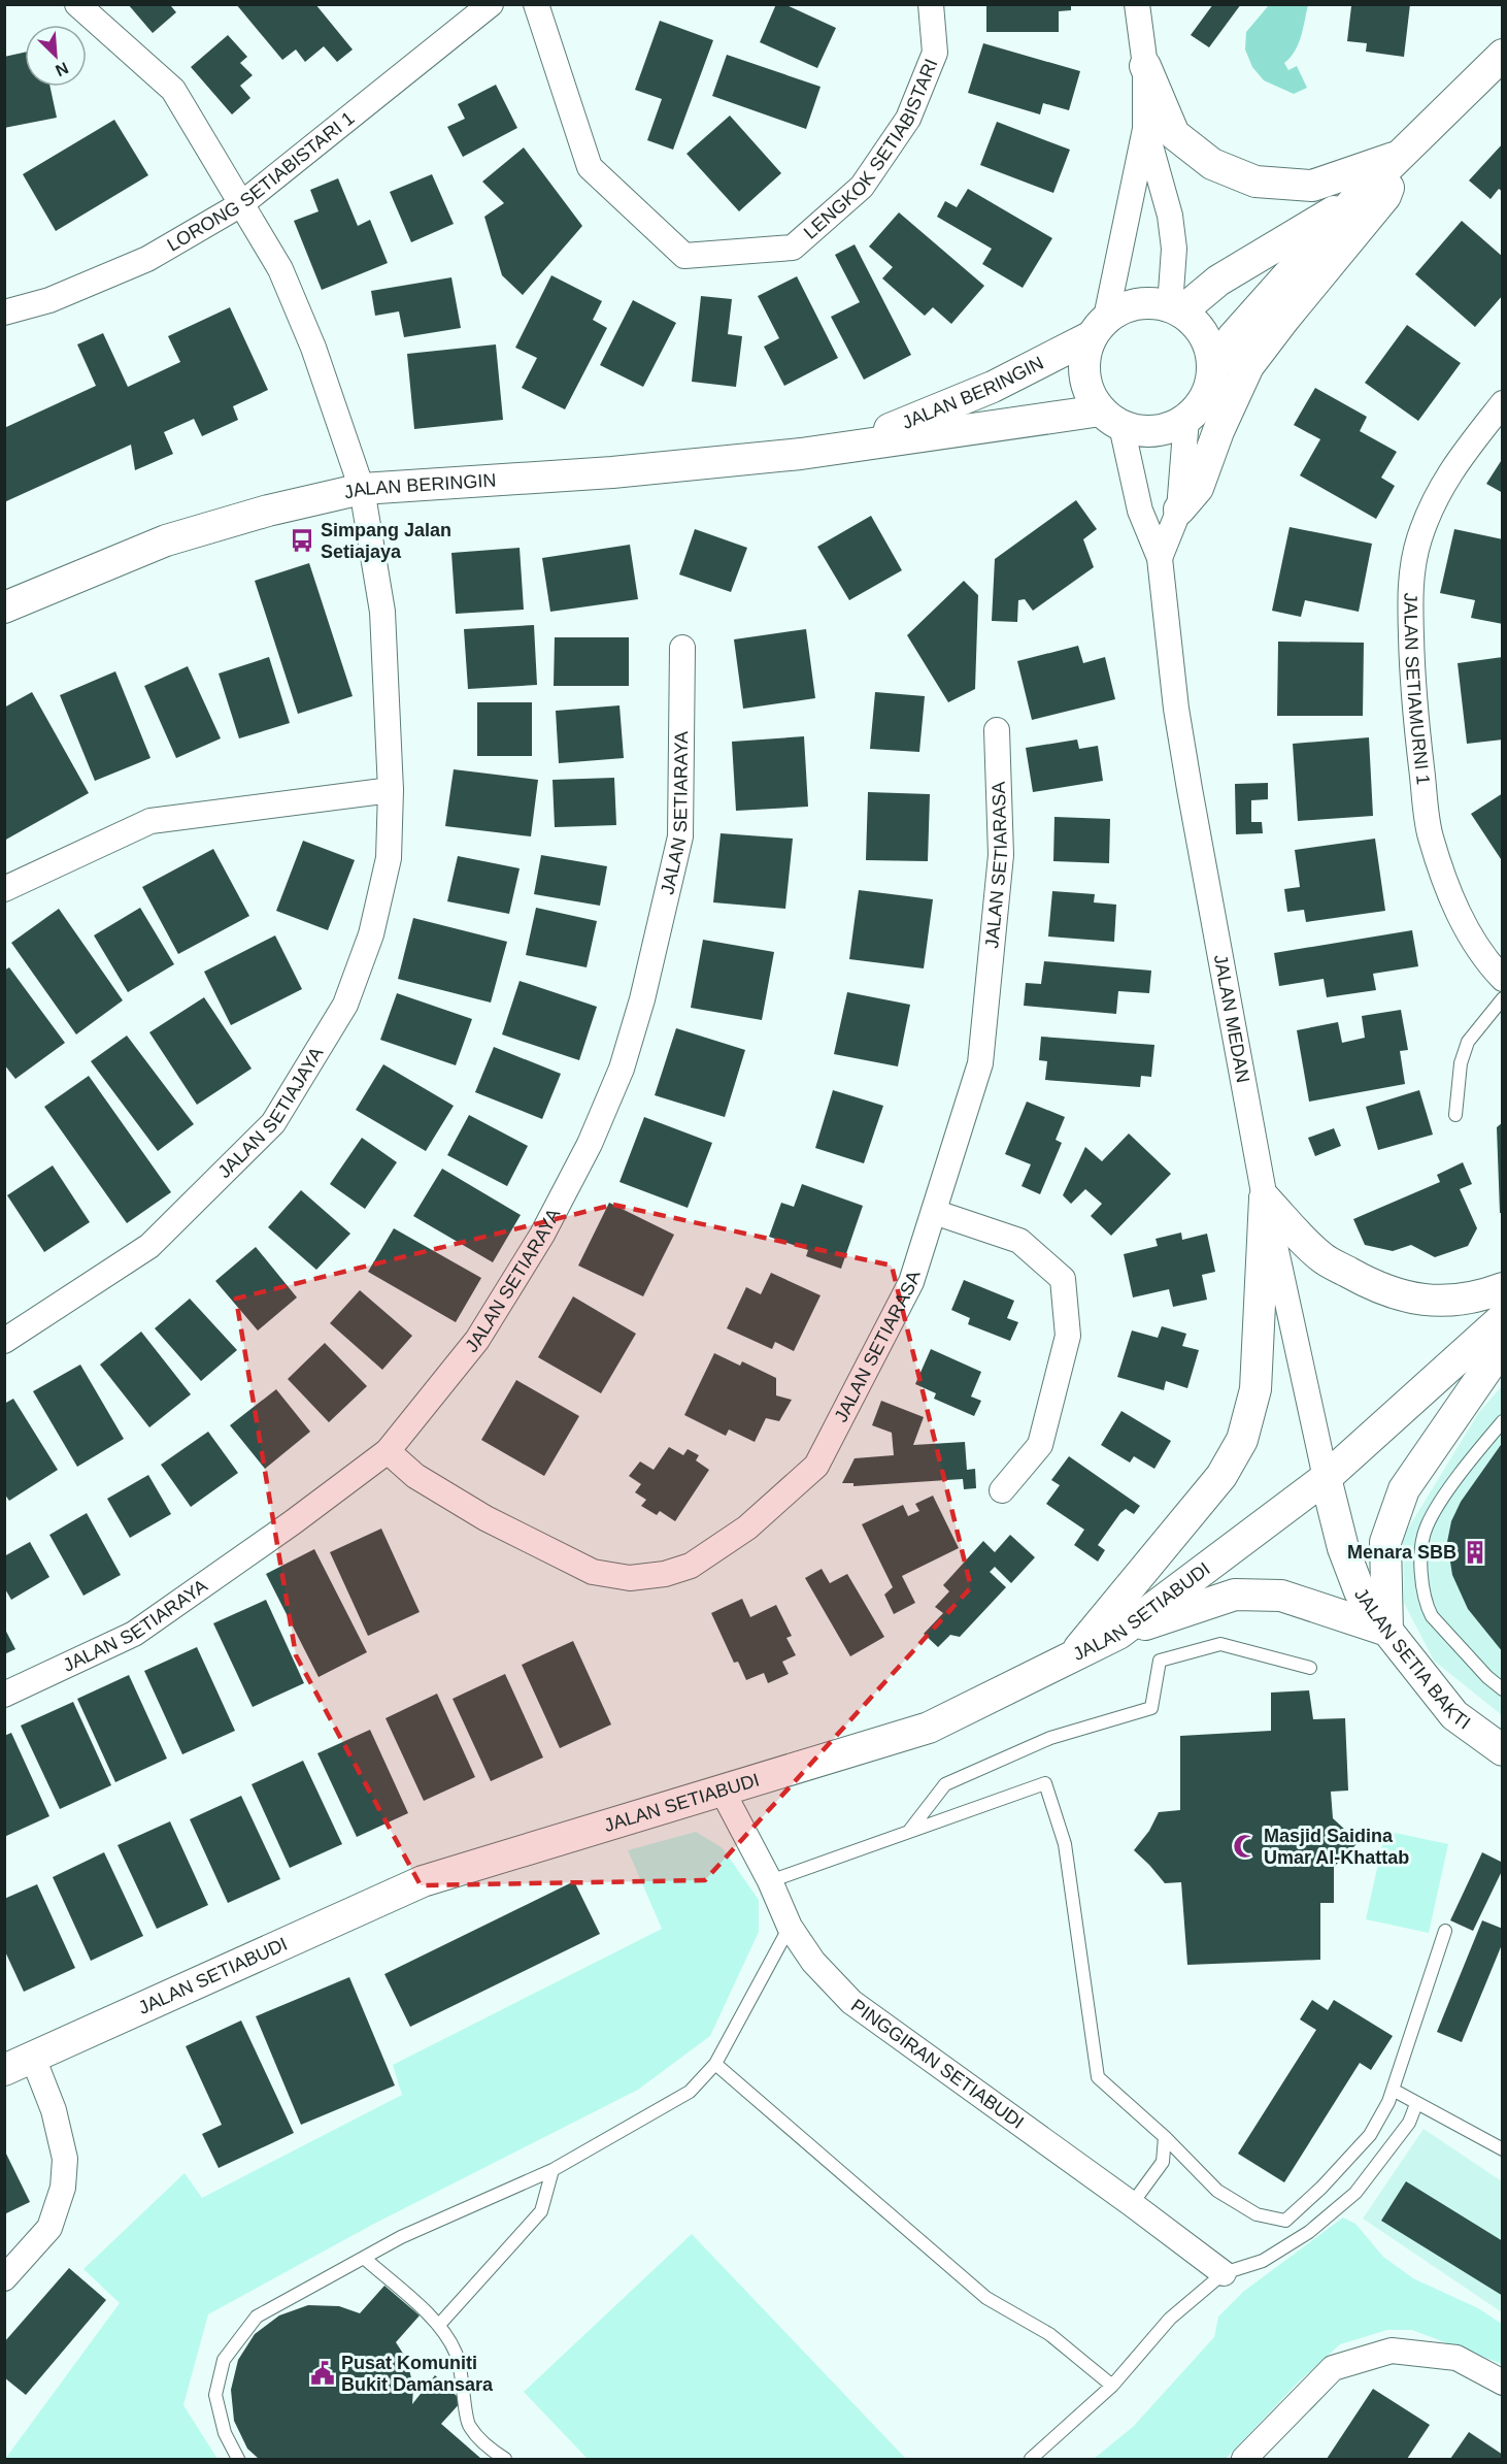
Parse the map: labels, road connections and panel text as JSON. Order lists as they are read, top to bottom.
{
  "streets": {
    "street": [
      "LENGKOK SETIABISTARI",
      "LORONG SETIABISTARI 1",
      "JALAN BERINGIN",
      "JALAN SETIAMURNI 1",
      "JALAN SETIARAYA",
      "JALAN SETIARASA",
      "JALAN MEDAN",
      "JALAN SETIAJAYA",
      "JALAN SETIABUDI",
      "JALAN SETIA BAKTI",
      "PINGGIRAN SETIABUDI"
    ]
  },
  "crossings": [
    ["LORONG SETIABISTARI 1", "JALAN SETIAJAYA"],
    ["JALAN BERINGIN", "JALAN MEDAN"],
    ["JALAN BERINGIN", "JALAN SETIAJAYA"],
    ["JALAN SETIARAYA", "JALAN SETIARASA"],
    ["JALAN MEDAN", "JALAN SETIABUDI"],
    ["JALAN MEDAN", "JALAN SETIA BAKTI"],
    ["JALAN SETIABUDI", "JALAN SETIA BAKTI"],
    ["JALAN SETIABUDI", "PINGGIRAN SETIABUDI"]
  ],
  "places": {
    "bus stop": ["Simpang Jalan Setiajaya"],
    "building": ["Menara SBB"],
    "mosque": ["Masjid Saidina Umar Al-Khattab"],
    "public building": ["Pusat Komuniti Bukit Damansara"]
  },
  "north": "bottom right"
}
